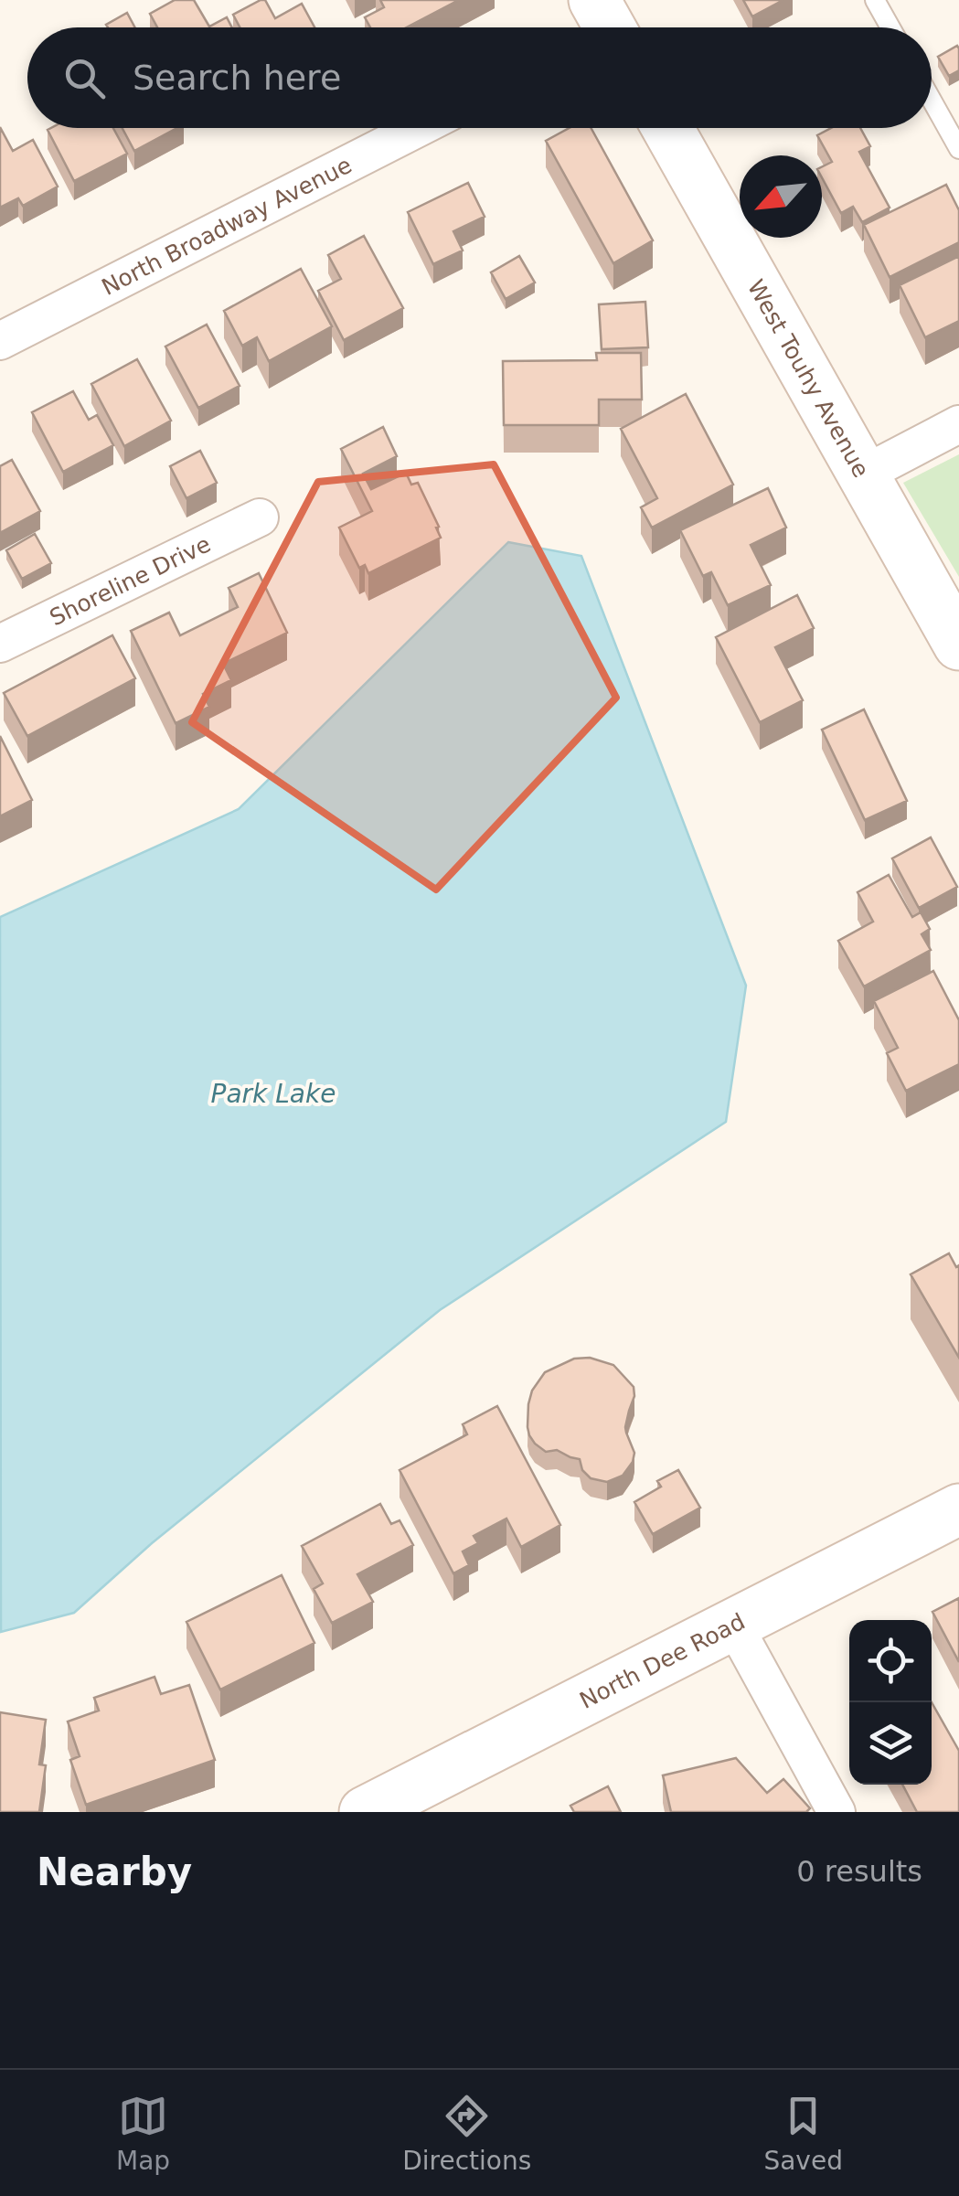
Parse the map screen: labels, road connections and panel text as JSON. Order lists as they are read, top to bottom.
{
  "streets": {
    "main road": ["West Touhy Avenue", "North Dee Road"],
    "street": ["North Broadway Avenue", "Shoreline Drive"]
  },
  "water": ["Park Lake"],
  "north": "bottom left",
  "page": {
    "search": "Search here",
    "heading": ["Nearby", "0 results"],
    "nav": ["Map", "Directions", "Saved"]
  }
}
